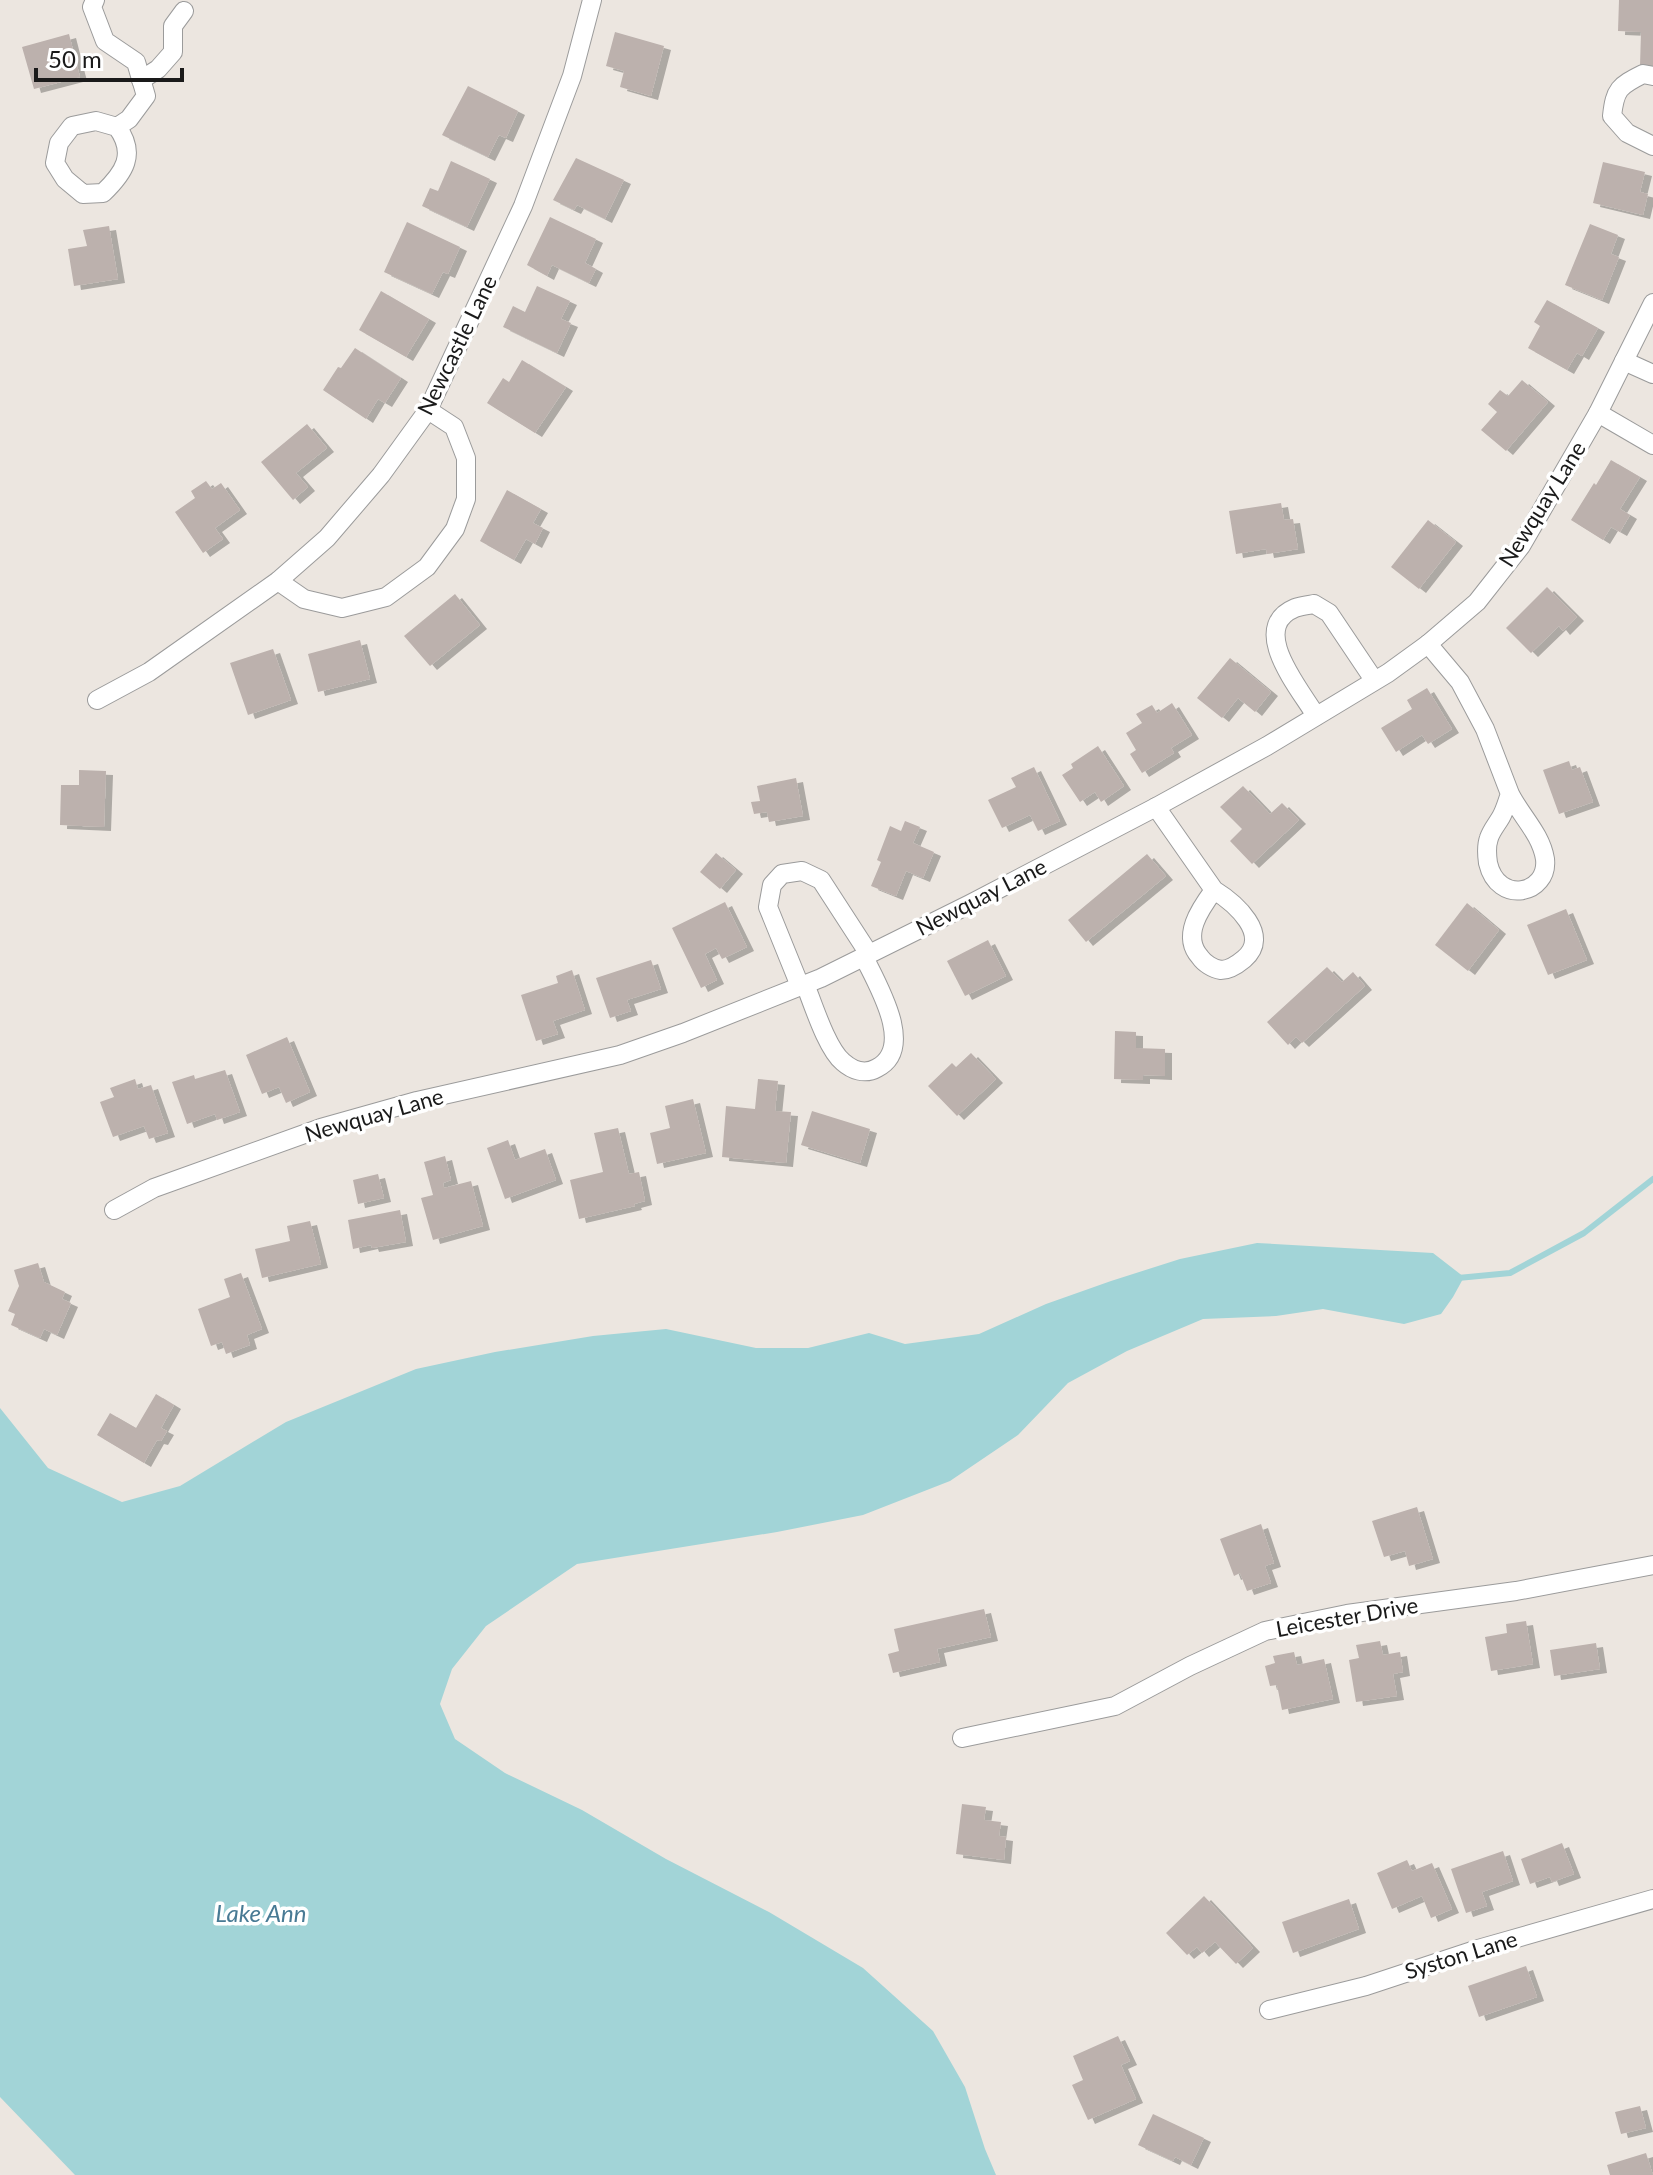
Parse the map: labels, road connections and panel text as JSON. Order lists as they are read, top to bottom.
{
  "streets": {
    "street": [
      "Newcastle Lane",
      "Newquay Lane",
      "Leicester Drive",
      "Syston Lane"
    ]
  },
  "water": ["Lake Ann"],
  "scale_bar": "50 m"
}
